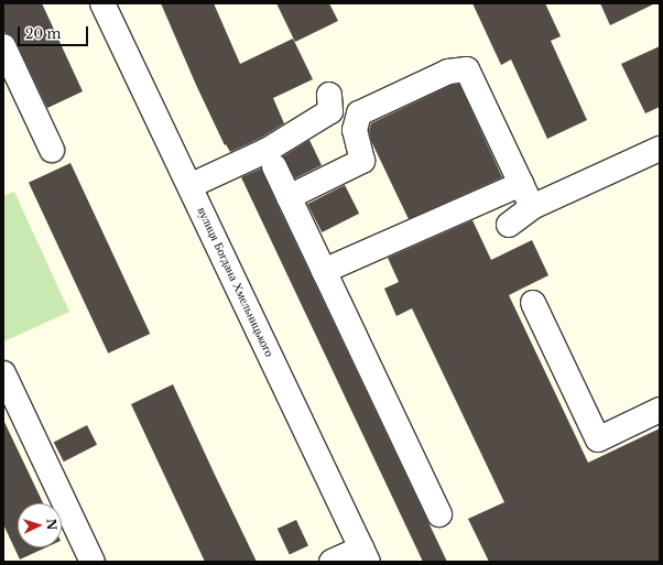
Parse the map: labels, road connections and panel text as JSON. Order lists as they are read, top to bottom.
{
  "streets": {
    "street": ["вулиця Богдана Хмельницького"]
  },
  "scale_bar": "20 m",
  "north": "right"
}
